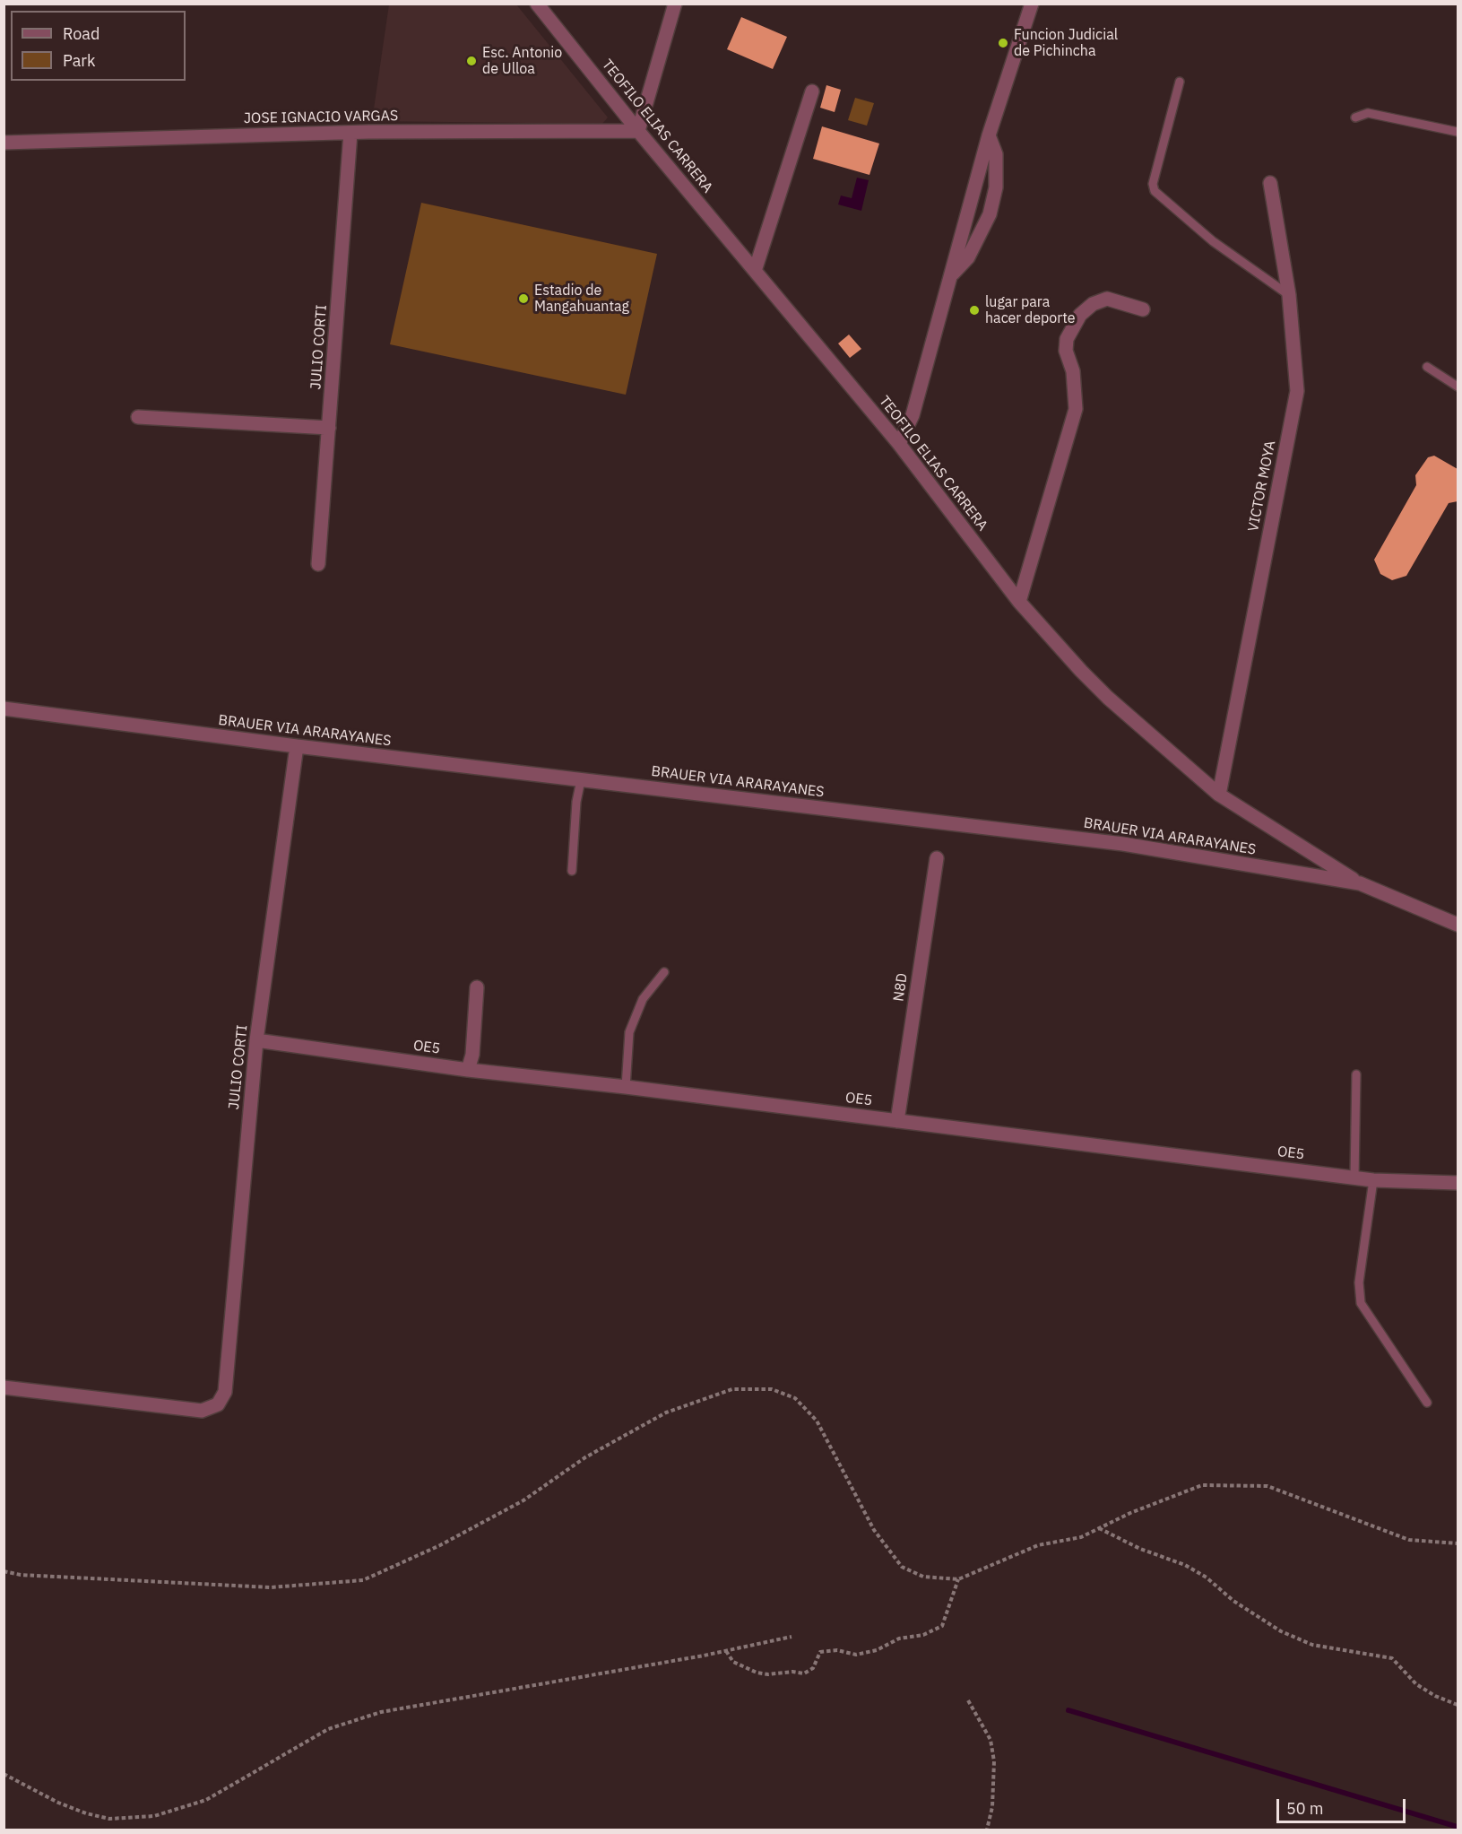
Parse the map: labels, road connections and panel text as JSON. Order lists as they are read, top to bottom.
{
  "streets": {
    "street": [
      "JOSE IGNACIO VARGAS",
      "TEOFILO ELIAS CARRERA",
      "JULIO CORTI",
      "VICTOR MOYA",
      "BRAUER VIA ARARAYANES",
      "N8D",
      "OE5"
    ]
  },
  "crossings": [
    ["JOSE IGNACIO VARGAS", "TEOFILO ELIAS CARRERA"],
    ["JOSE IGNACIO VARGAS", "JULIO CORTI"],
    ["TEOFILO ELIAS CARRERA", "VICTOR MOYA"],
    ["TEOFILO ELIAS CARRERA", "BRAUER VIA ARARAYANES"],
    ["JULIO CORTI", "BRAUER VIA ARARAYANES"],
    ["JULIO CORTI", "OE5"],
    ["N8D", "OE5"]
  ],
  "places": [
    "Funcion Judicial de Pichincha",
    "Esc. Antonio de Ulloa",
    "Estadio de Mangahuantag",
    "lugar para hacer deporte"
  ],
  "legend": ["Road", "Park"],
  "scale_bar": "50 m"
}
